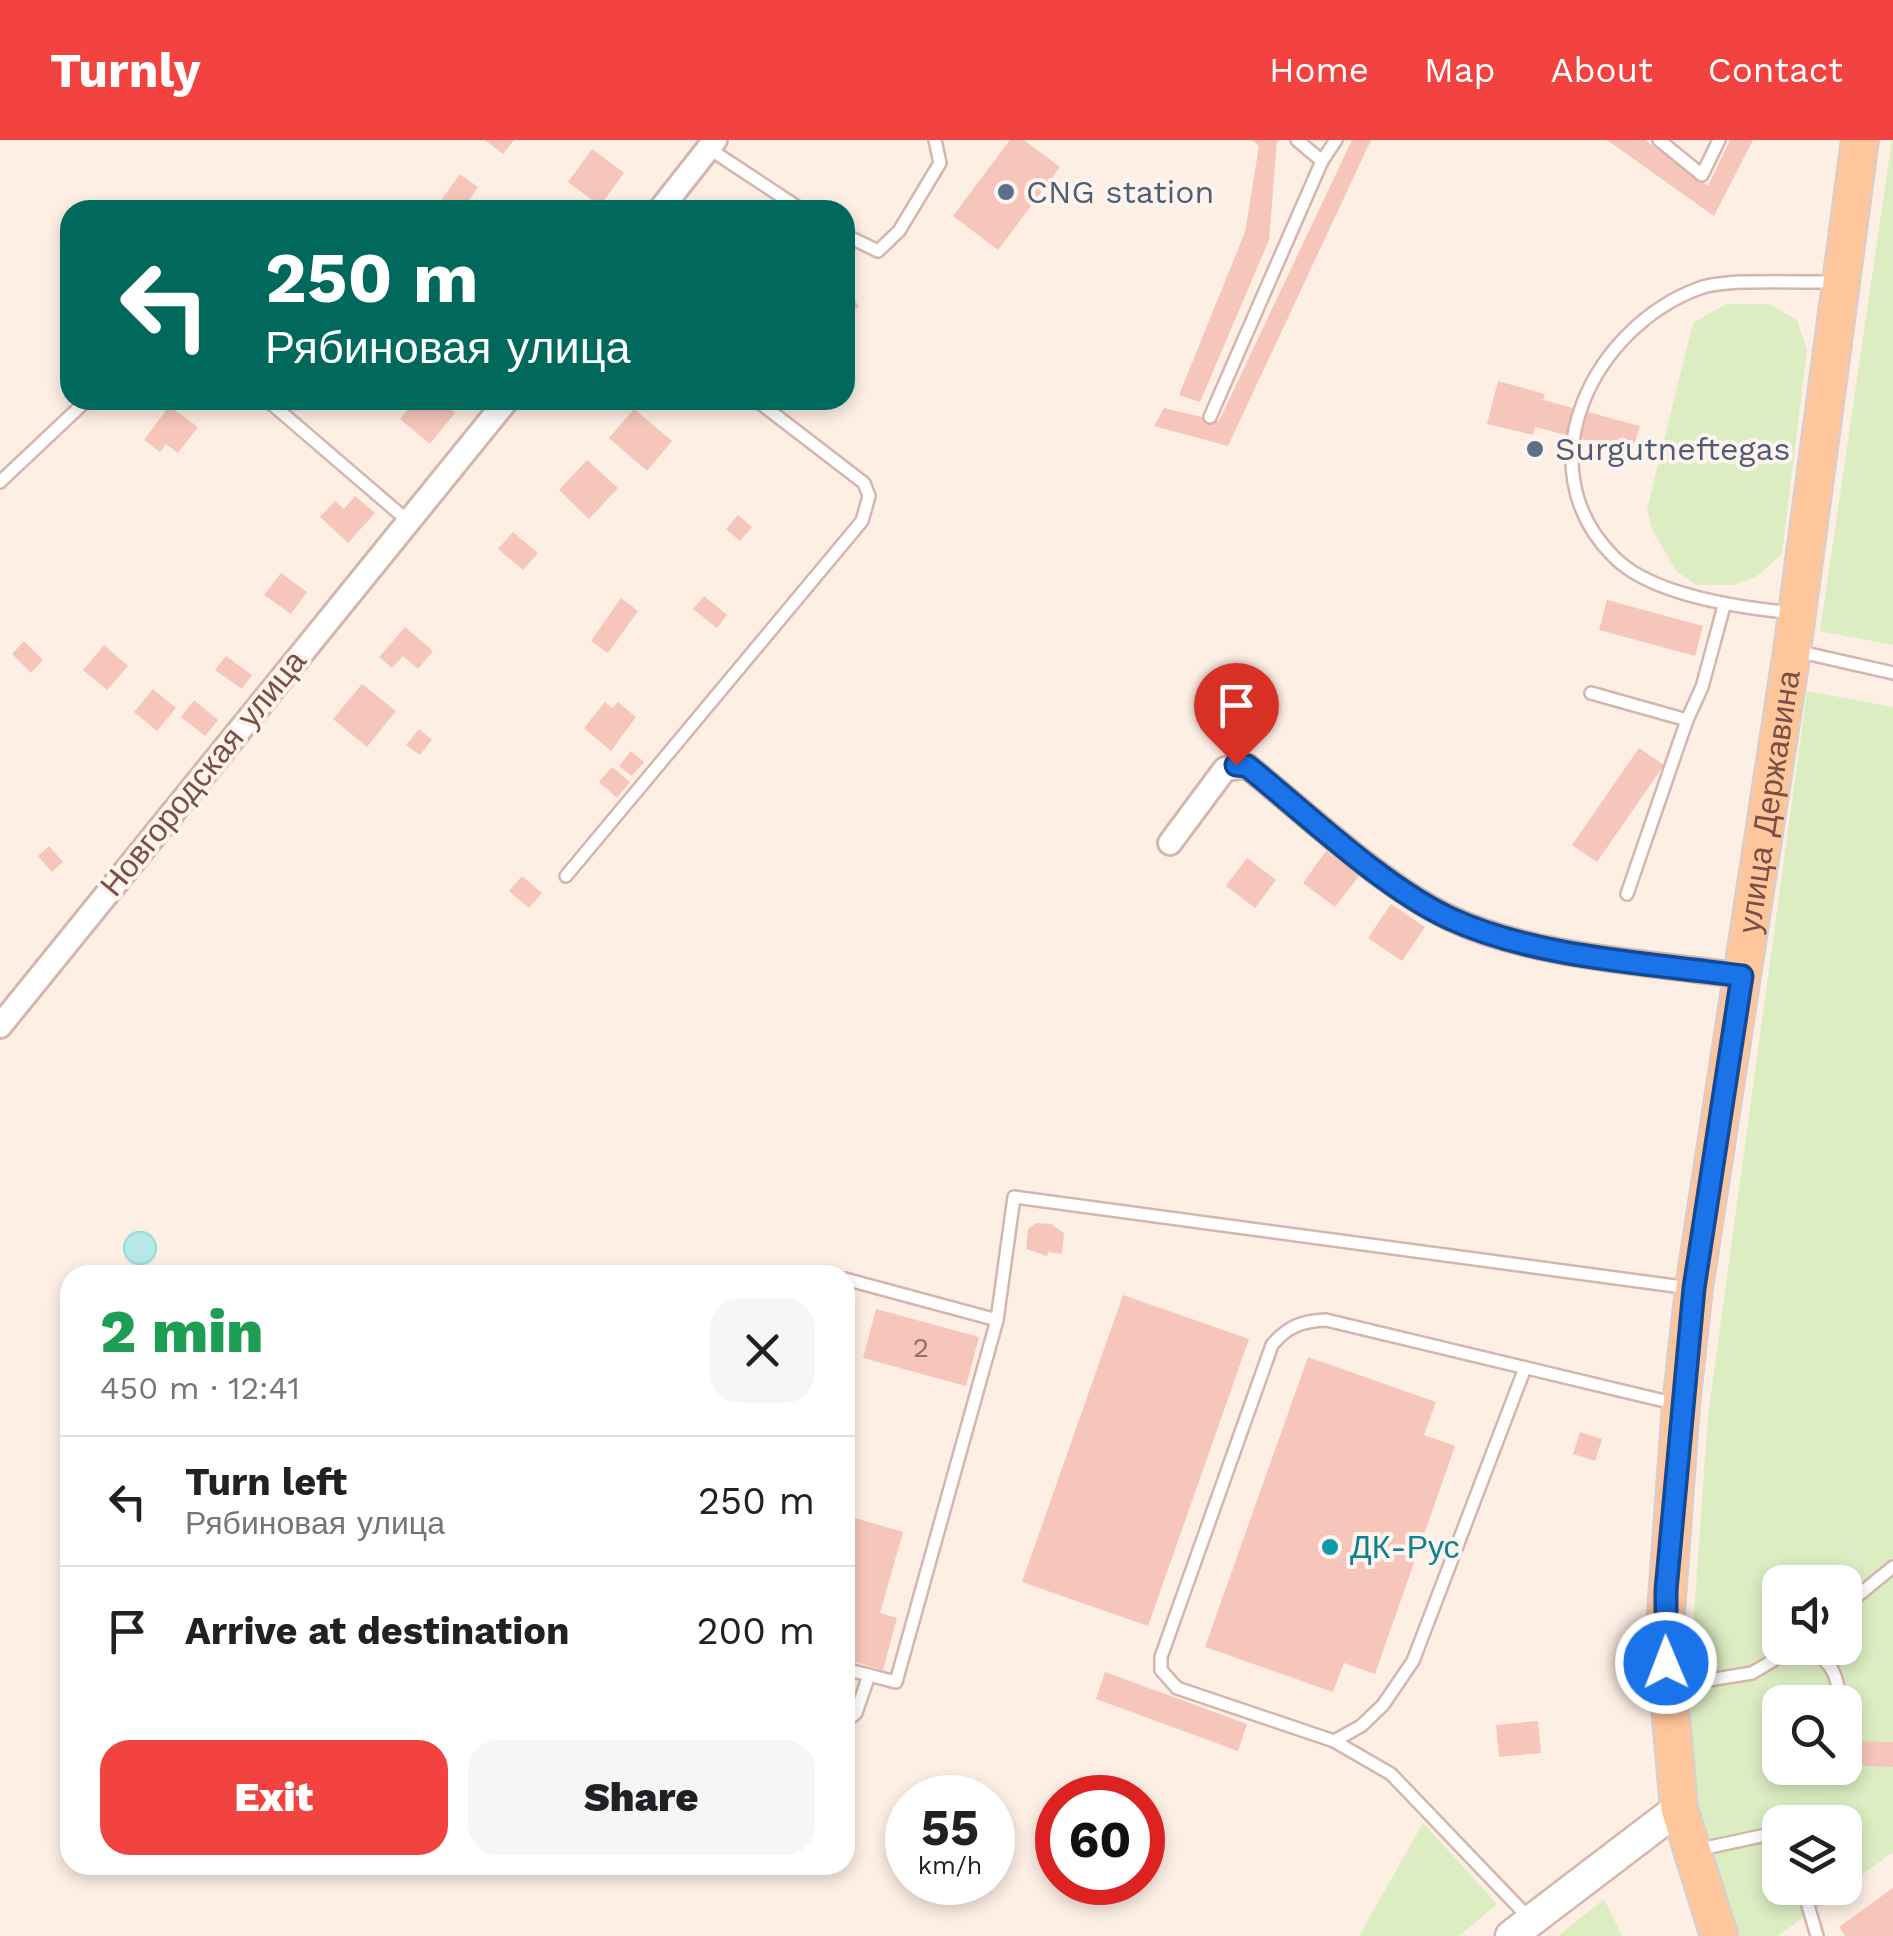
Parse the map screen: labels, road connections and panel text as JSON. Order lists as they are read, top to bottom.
{
  "streets": {
    "main road": ["улица Державина"],
    "street": ["Новгородская улица"]
  },
  "places": ["CNG station", "Surgutneftegas", "ДК-Рус"],
  "house_numbers": ["2"],
  "page": {
    "header": "Turnly",
    "nav": [
      "Home",
      "Map",
      "About",
      "Contact"
    ],
    "turn": ["250 m", "Рябиновая улица"],
    "heading": ["2 min", "450 m · 12:41"],
    "list": [
      {
        "name": "Turn left",
        "note": "Рябиновая улица",
        "value": "250 m"
      },
      {
        "name": "Arrive at destination",
        "value": "200 m"
      }
    ],
    "buttons": ["Exit", "Share"],
    "speed": "55 km/h",
    "limit": "60"
  }
}
